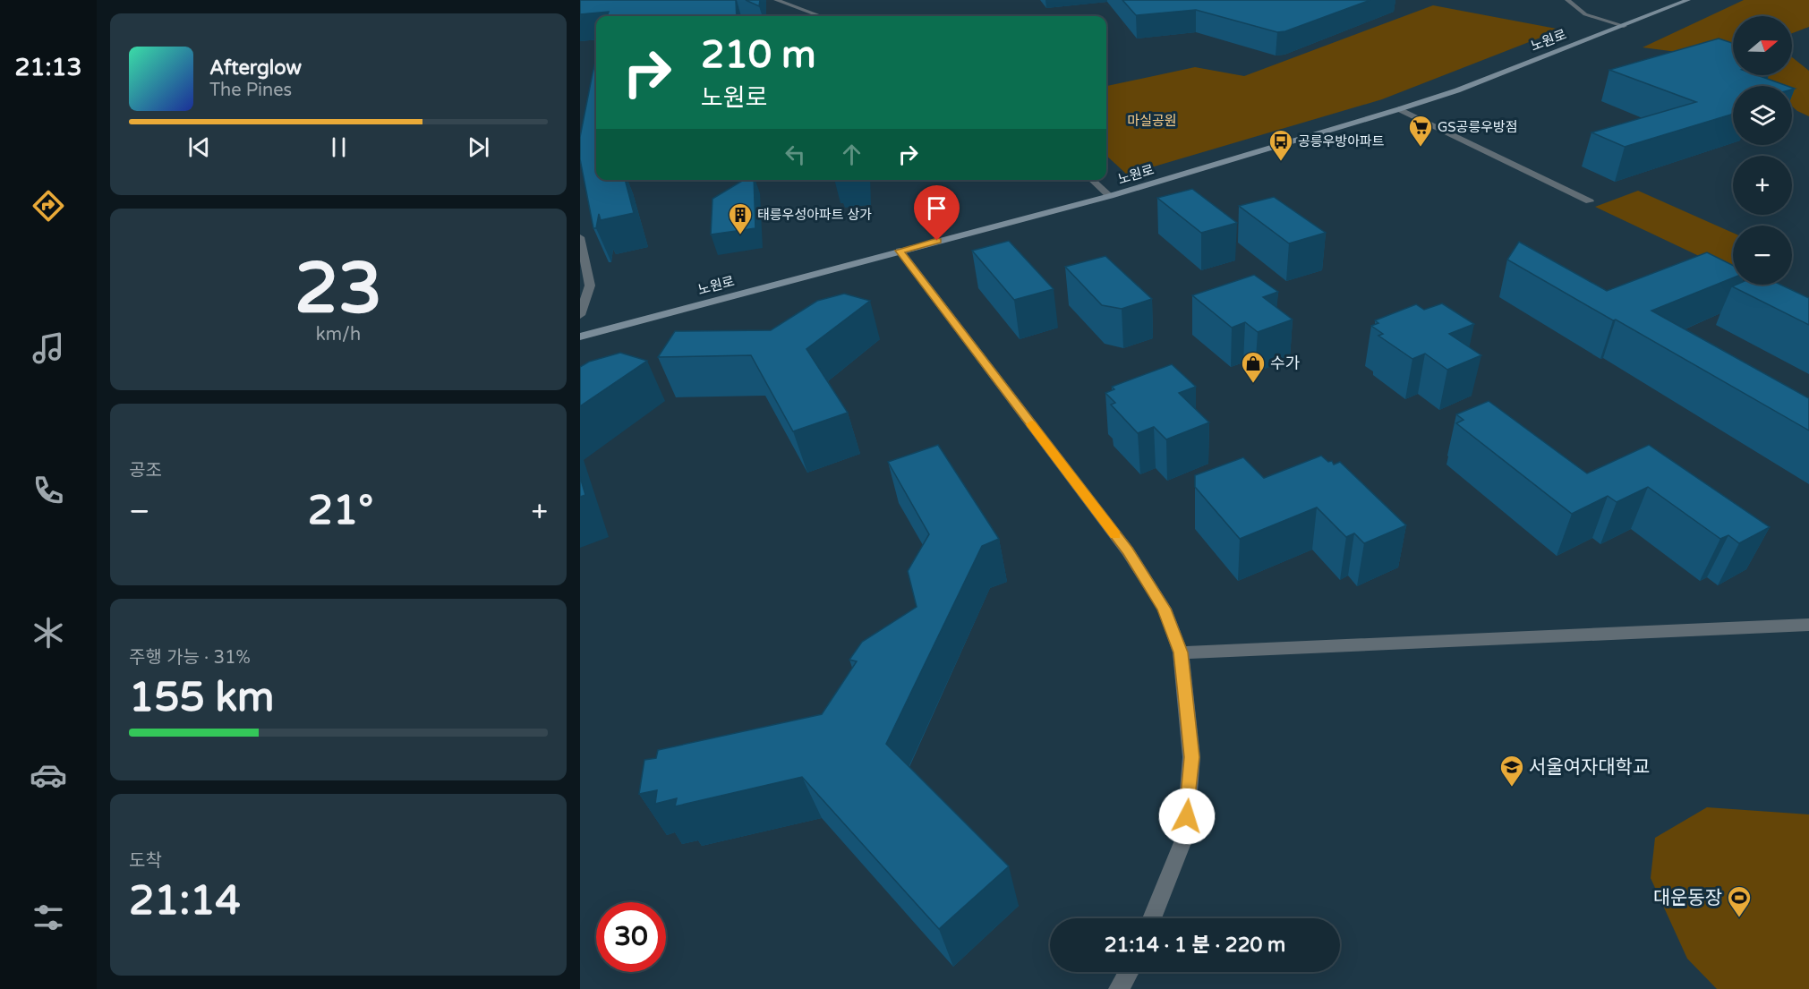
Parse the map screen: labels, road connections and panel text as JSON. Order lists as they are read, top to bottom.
{
  "streets": {
    "main road": ["노원로"]
  },
  "parks": ["마실공원"],
  "places": {
    "supermarket": ["GS공릉우방점"],
    "bus stop": ["공릉우방아파트"],
    "building": ["태릉우성아파트 상가"],
    "shop": ["수가"],
    "school or university": ["서울여자대학교"],
    "sports": ["대운동장"]
  },
  "north": "right",
  "page": {
    "tabs": "21:13",
    "map_buttons": ["+", "−"],
    "turn": ["210 m", "노원로"],
    "song": ["Afterglow", "The Pines"],
    "tile": [
      ["23", "km/h"],
      "공조",
      ["주행 가능 · 31%", "155 km"],
      ["도착", "21:14"]
    ],
    "heat": ["−", "21°", "+"],
    "limit": "30",
    "trip": "21:14 · 1 분 · 220 m"
  }
}
